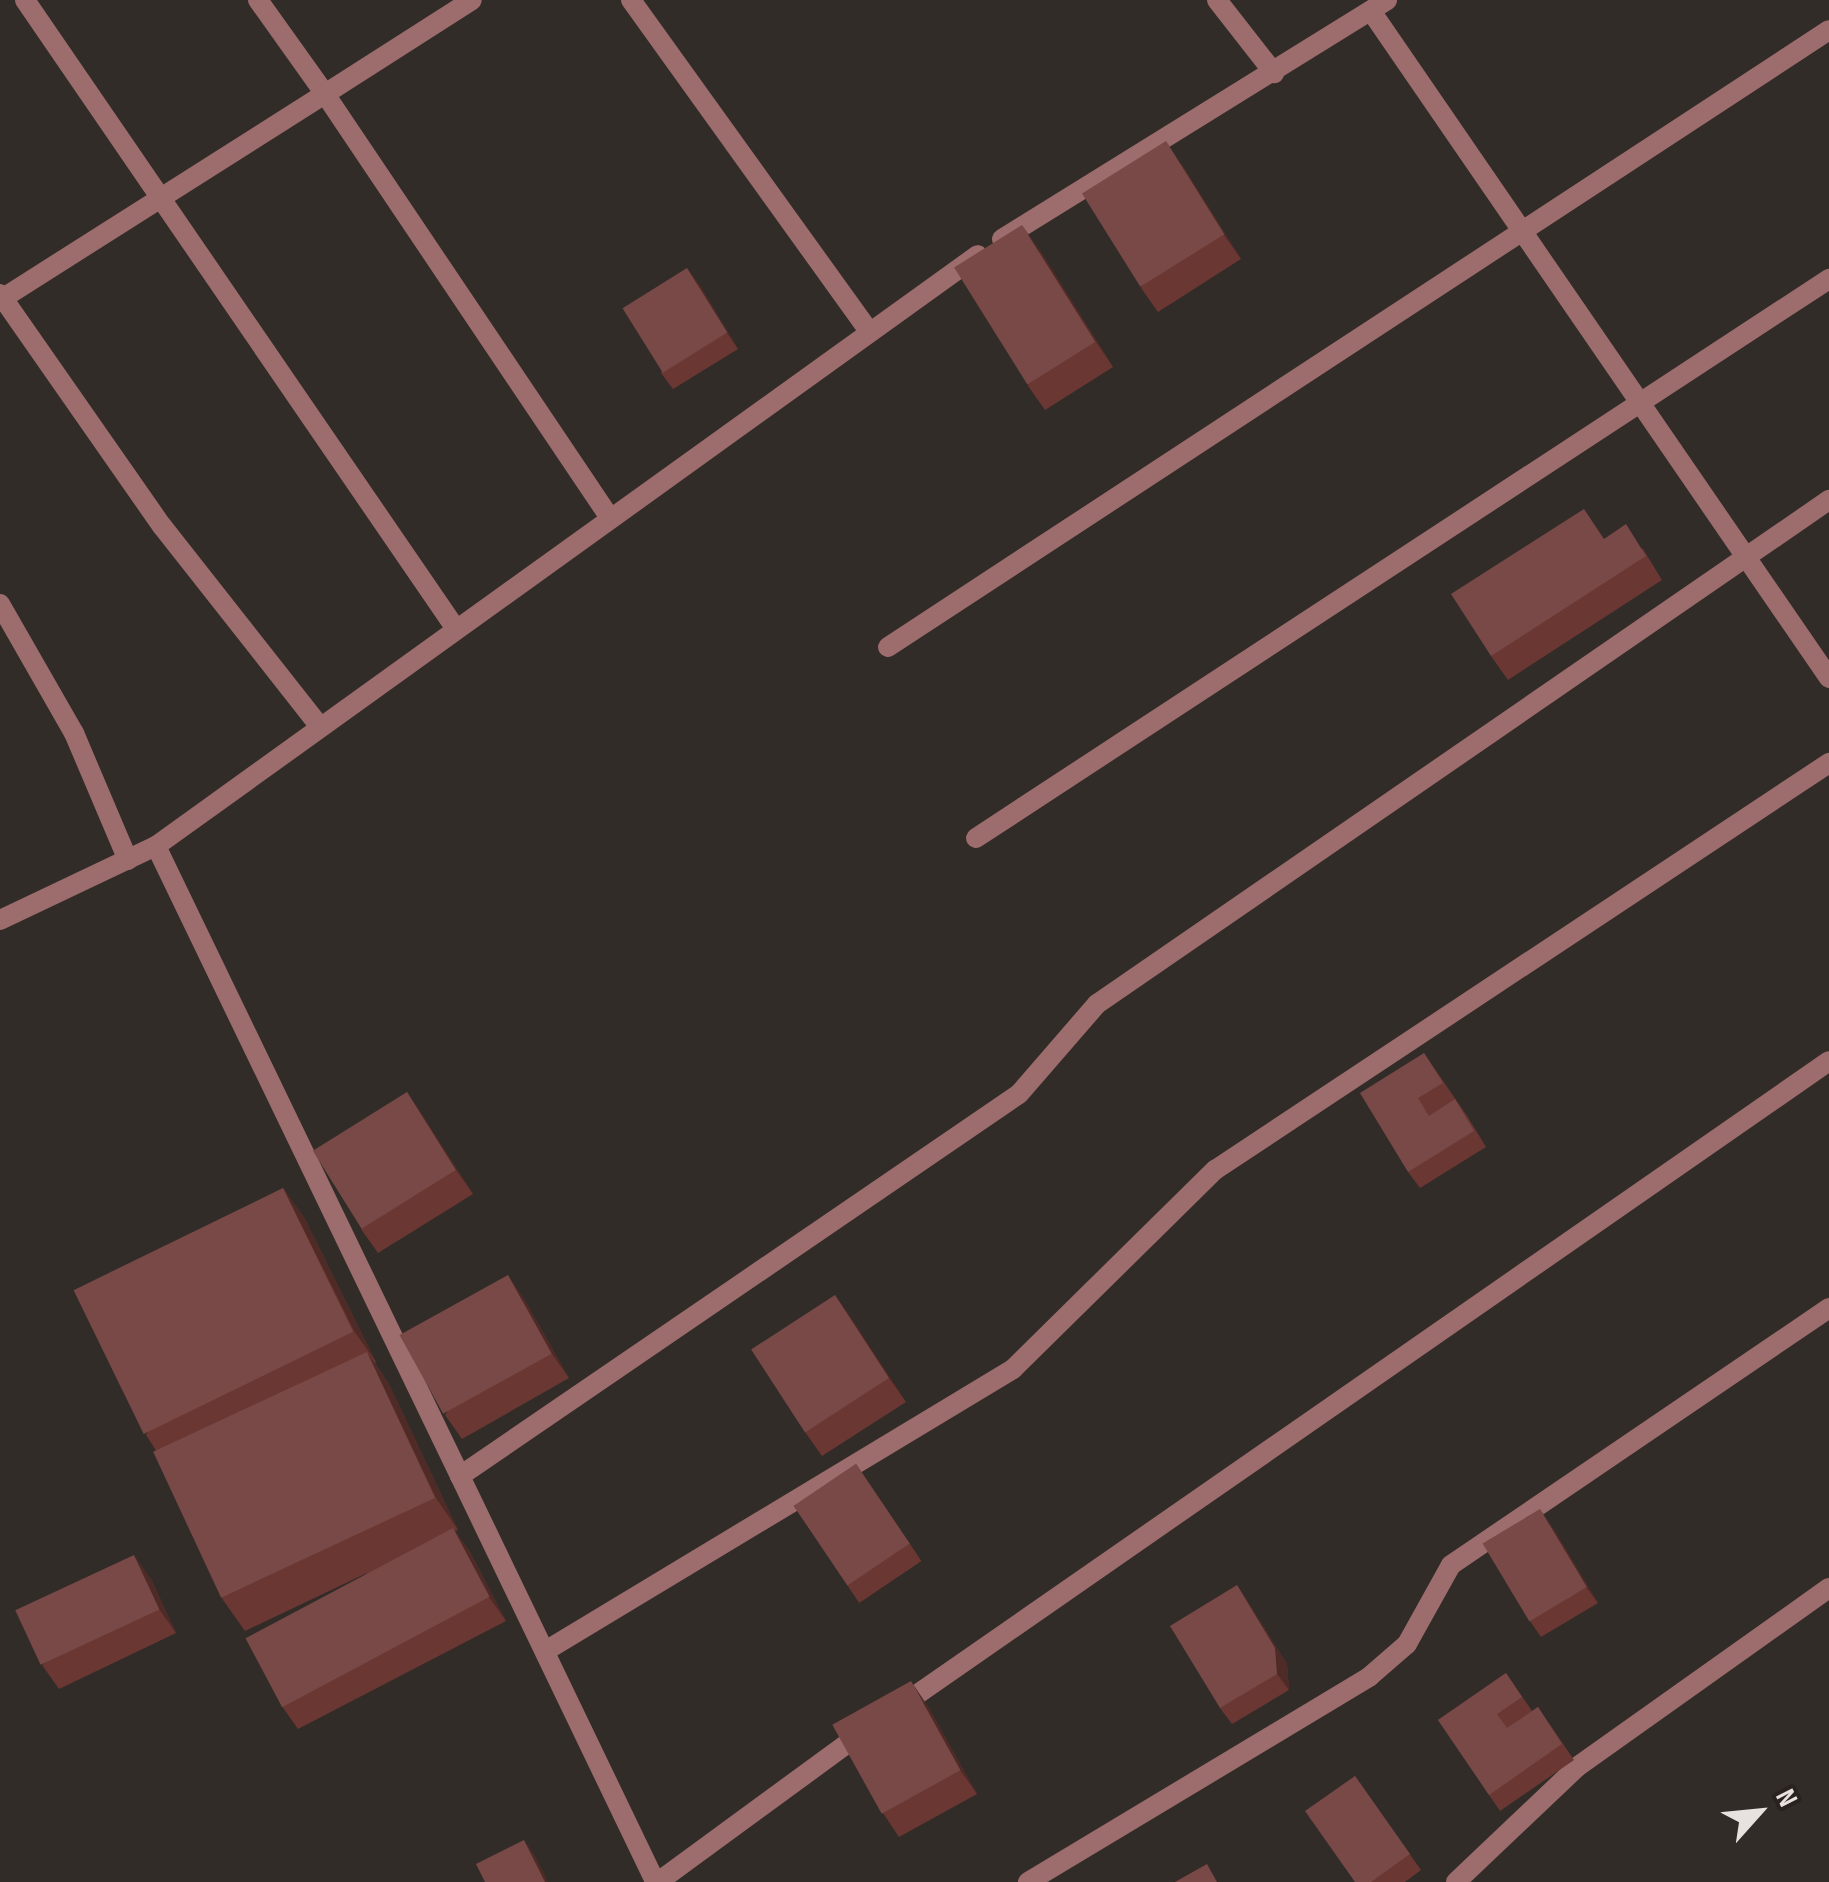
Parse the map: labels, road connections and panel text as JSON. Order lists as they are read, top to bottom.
{
  "north": "top right"
}
